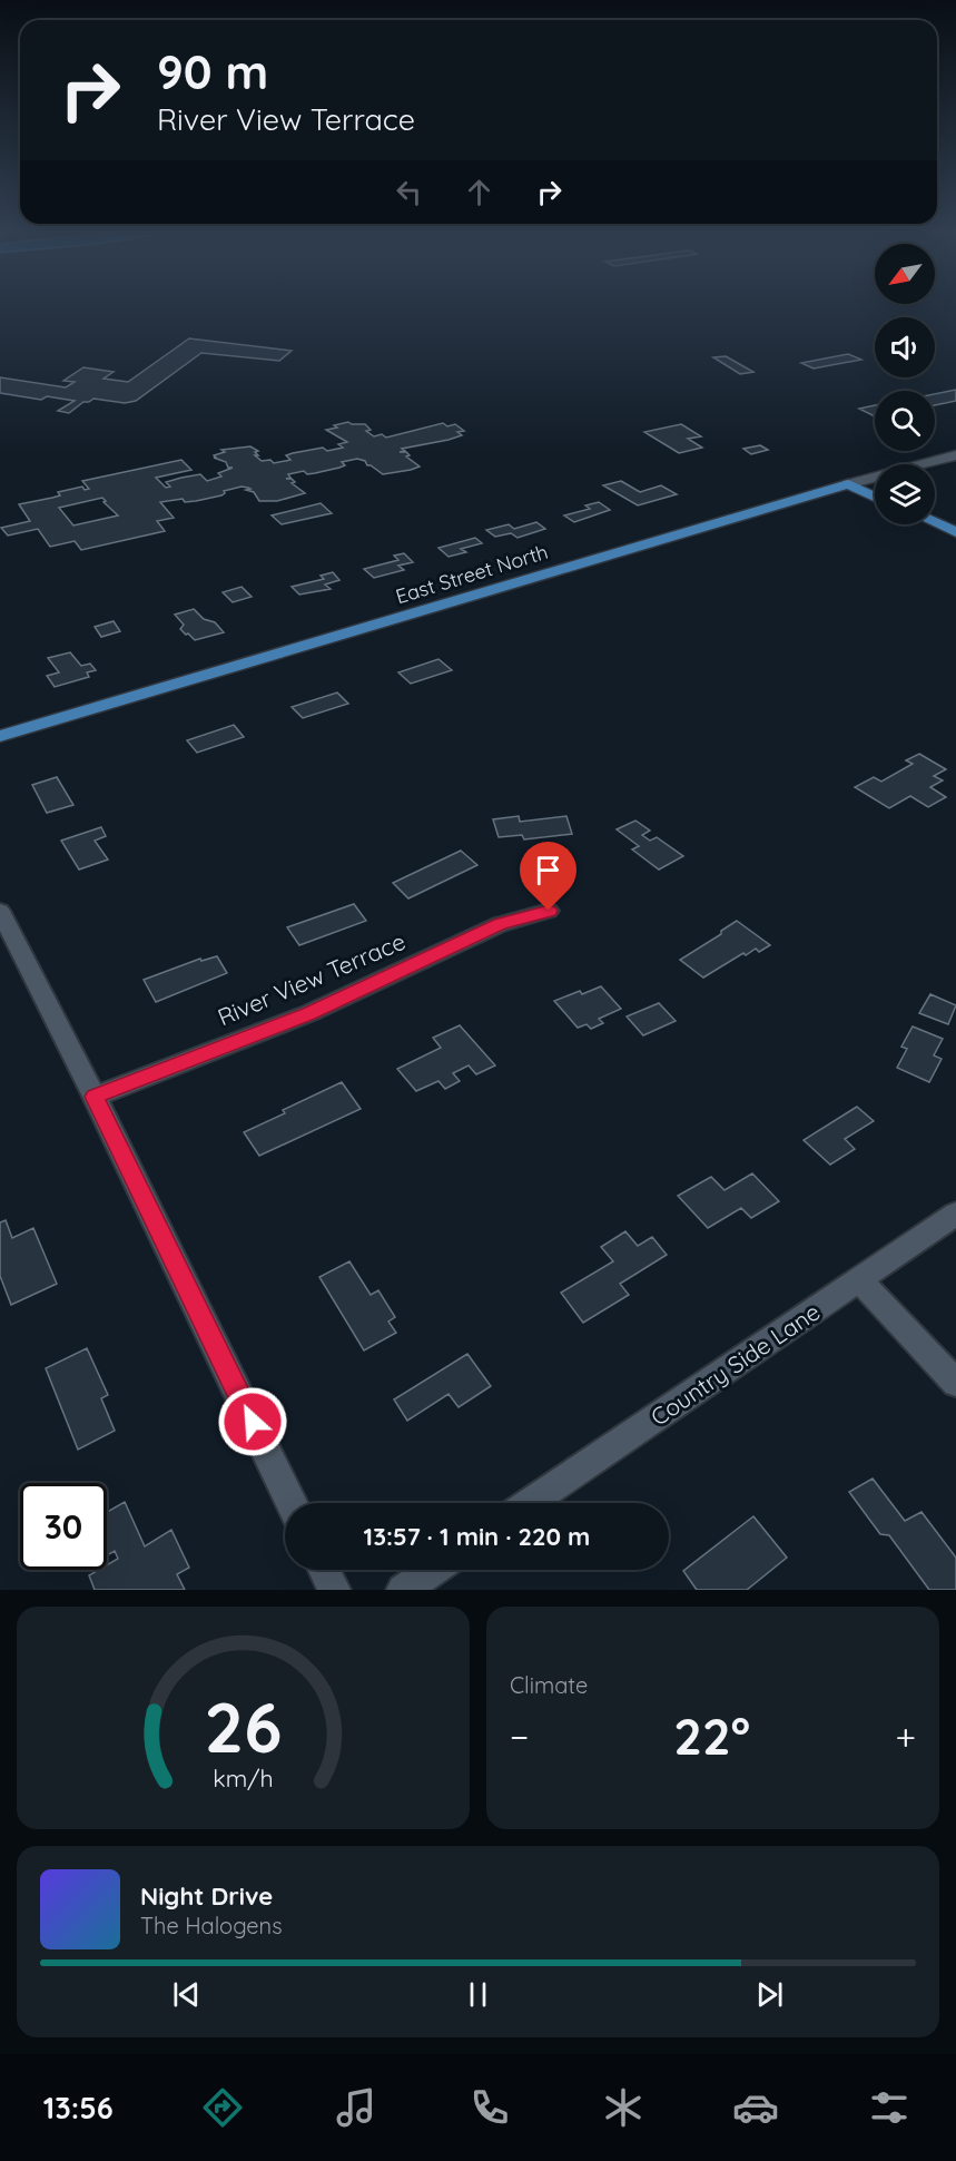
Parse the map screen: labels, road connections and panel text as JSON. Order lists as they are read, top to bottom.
{
  "streets": {
    "main road": ["East Street North"],
    "street": ["River View Terrace", "Country Side Lane"]
  },
  "north": "bottom left",
  "page": {
    "turn": ["90 m", "River View Terrace"],
    "limit": "30",
    "trip": "13:57 · 1 min · 220 m",
    "tile": "Climate",
    "heat": ["−", "22°", "+"],
    "song": ["Night Drive", "The Halogens"],
    "tabs": "13:56",
    "gauge": ["26", "km/h"]
  }
}
